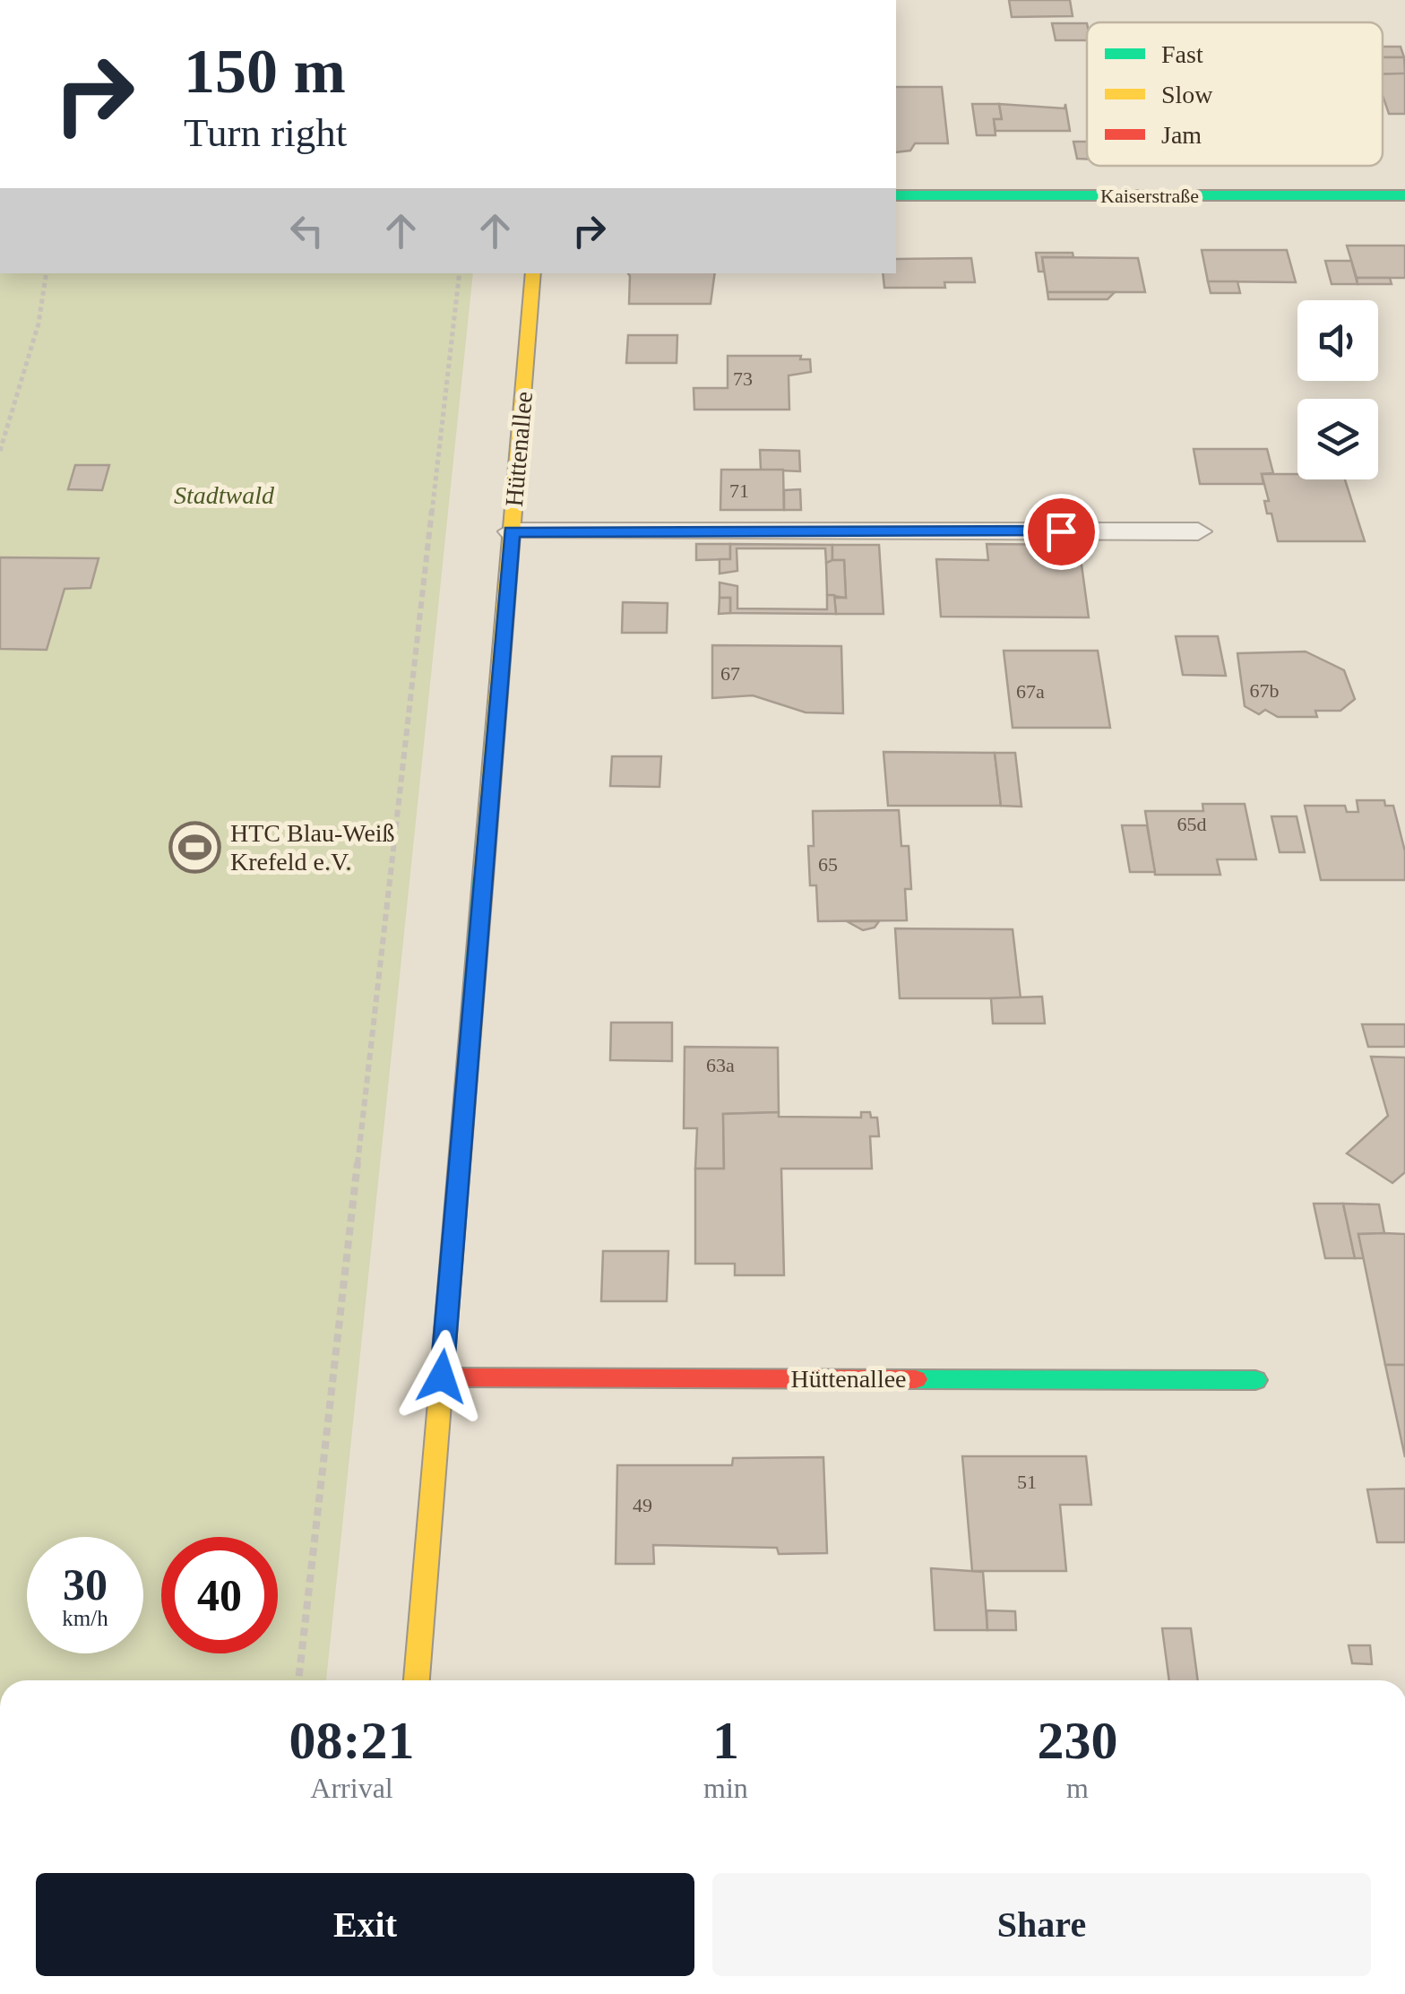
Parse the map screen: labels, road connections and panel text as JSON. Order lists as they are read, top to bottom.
{
  "streets": {
    "street": ["Kaiserstraße", "Hüttenallee"]
  },
  "parks": ["Stadtwald"],
  "places": {
    "sports": ["HTC Blau-Weiß Krefeld e.V."]
  },
  "house_numbers": [
    "73",
    "71",
    "67",
    "67b",
    "67a",
    "65d",
    "65",
    "63a",
    "51",
    "49"
  ],
  "legend": ["Fast", "Slow", "Jam"],
  "page": {
    "turn": ["150 m", "Turn right"],
    "speed": "30 km/h",
    "limit": "40",
    "eta": [
      "08:21",
      "Arrival",
      "1",
      "min",
      "230",
      "m"
    ],
    "buttons": ["Exit", "Share"]
  }
}
